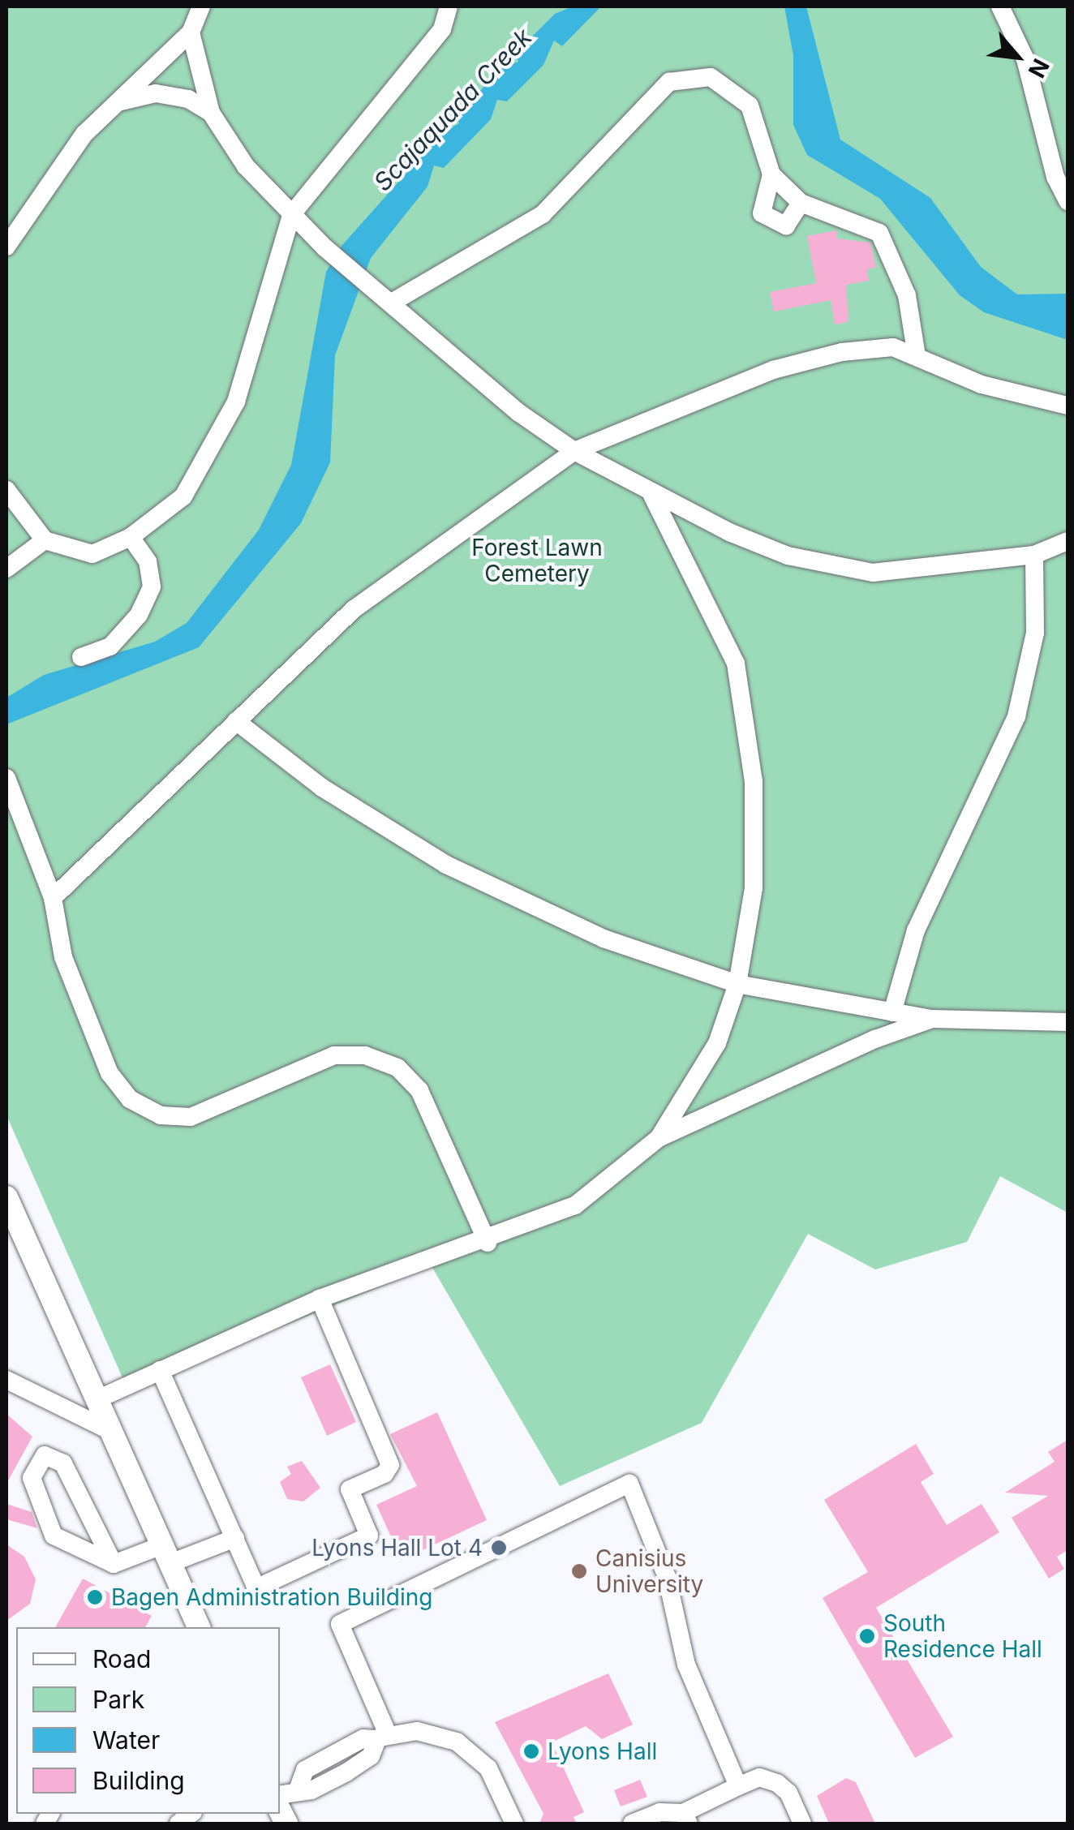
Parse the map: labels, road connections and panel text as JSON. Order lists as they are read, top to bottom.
{
  "water": ["Scajaquada Creek"],
  "parks": ["Forest Lawn Cemetery"],
  "places": [
    "Lyons Hall Lot 4",
    "Canisius University",
    "Bagen Administration Building",
    "South Residence Hall",
    "Lyons Hall"
  ],
  "legend": [
    "Road",
    "Park",
    "Water",
    "Building"
  ],
  "north": "bottom right"
}
